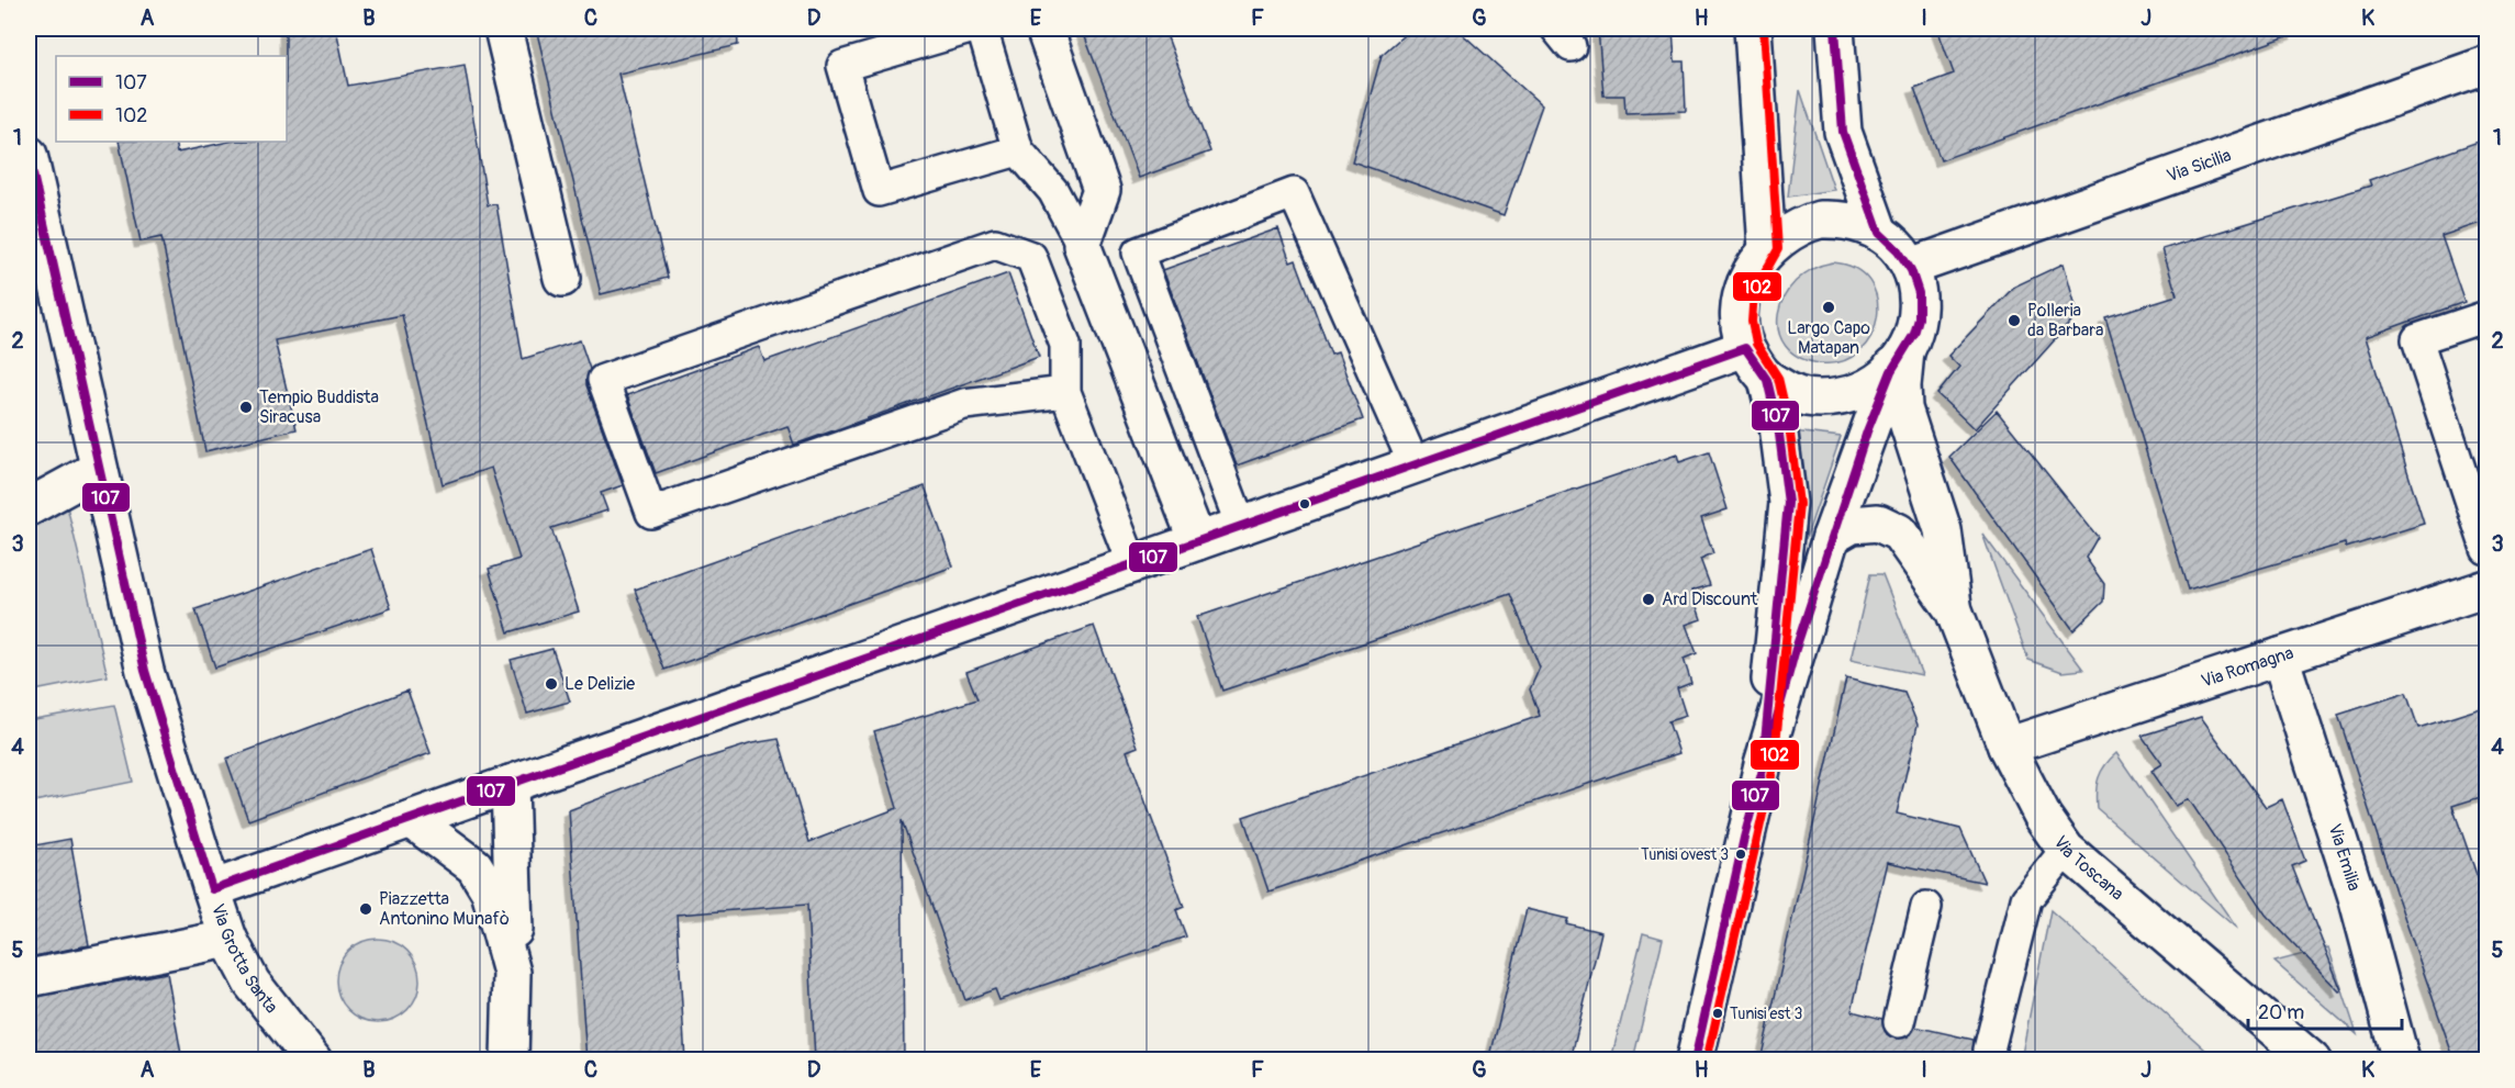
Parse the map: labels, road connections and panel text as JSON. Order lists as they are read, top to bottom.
{
  "streets": {
    "street": [
      "Via Sicilia",
      "Via Romagna",
      "Via Emilia",
      "Via Toscana",
      "Via Grotta Santa"
    ]
  },
  "crossings": [
    ["Via Romagna", "Via Emilia"],
    ["Via Romagna", "Via Toscana"]
  ],
  "places": [
    "Largo Capo Matapan",
    "Polleria da Barbara",
    "Tempio Buddista Siracusa",
    "Ard Discount",
    "Le Delizie",
    "Tunisi ovest 3",
    "Piazzetta Antonino Munafò",
    "Tunisi est 3"
  ],
  "lines": ["transit line 107", "transit line 102"],
  "legend": ["107", "102"],
  "scale_bar": "20 m",
  "grid": {
    "columns": [
      "A",
      "B",
      "C",
      "D",
      "E",
      "F",
      "G",
      "H",
      "I",
      "J",
      "K"
    ],
    "rows": [
      "1",
      "2",
      "3",
      "4",
      "5"
    ]
  }
}
